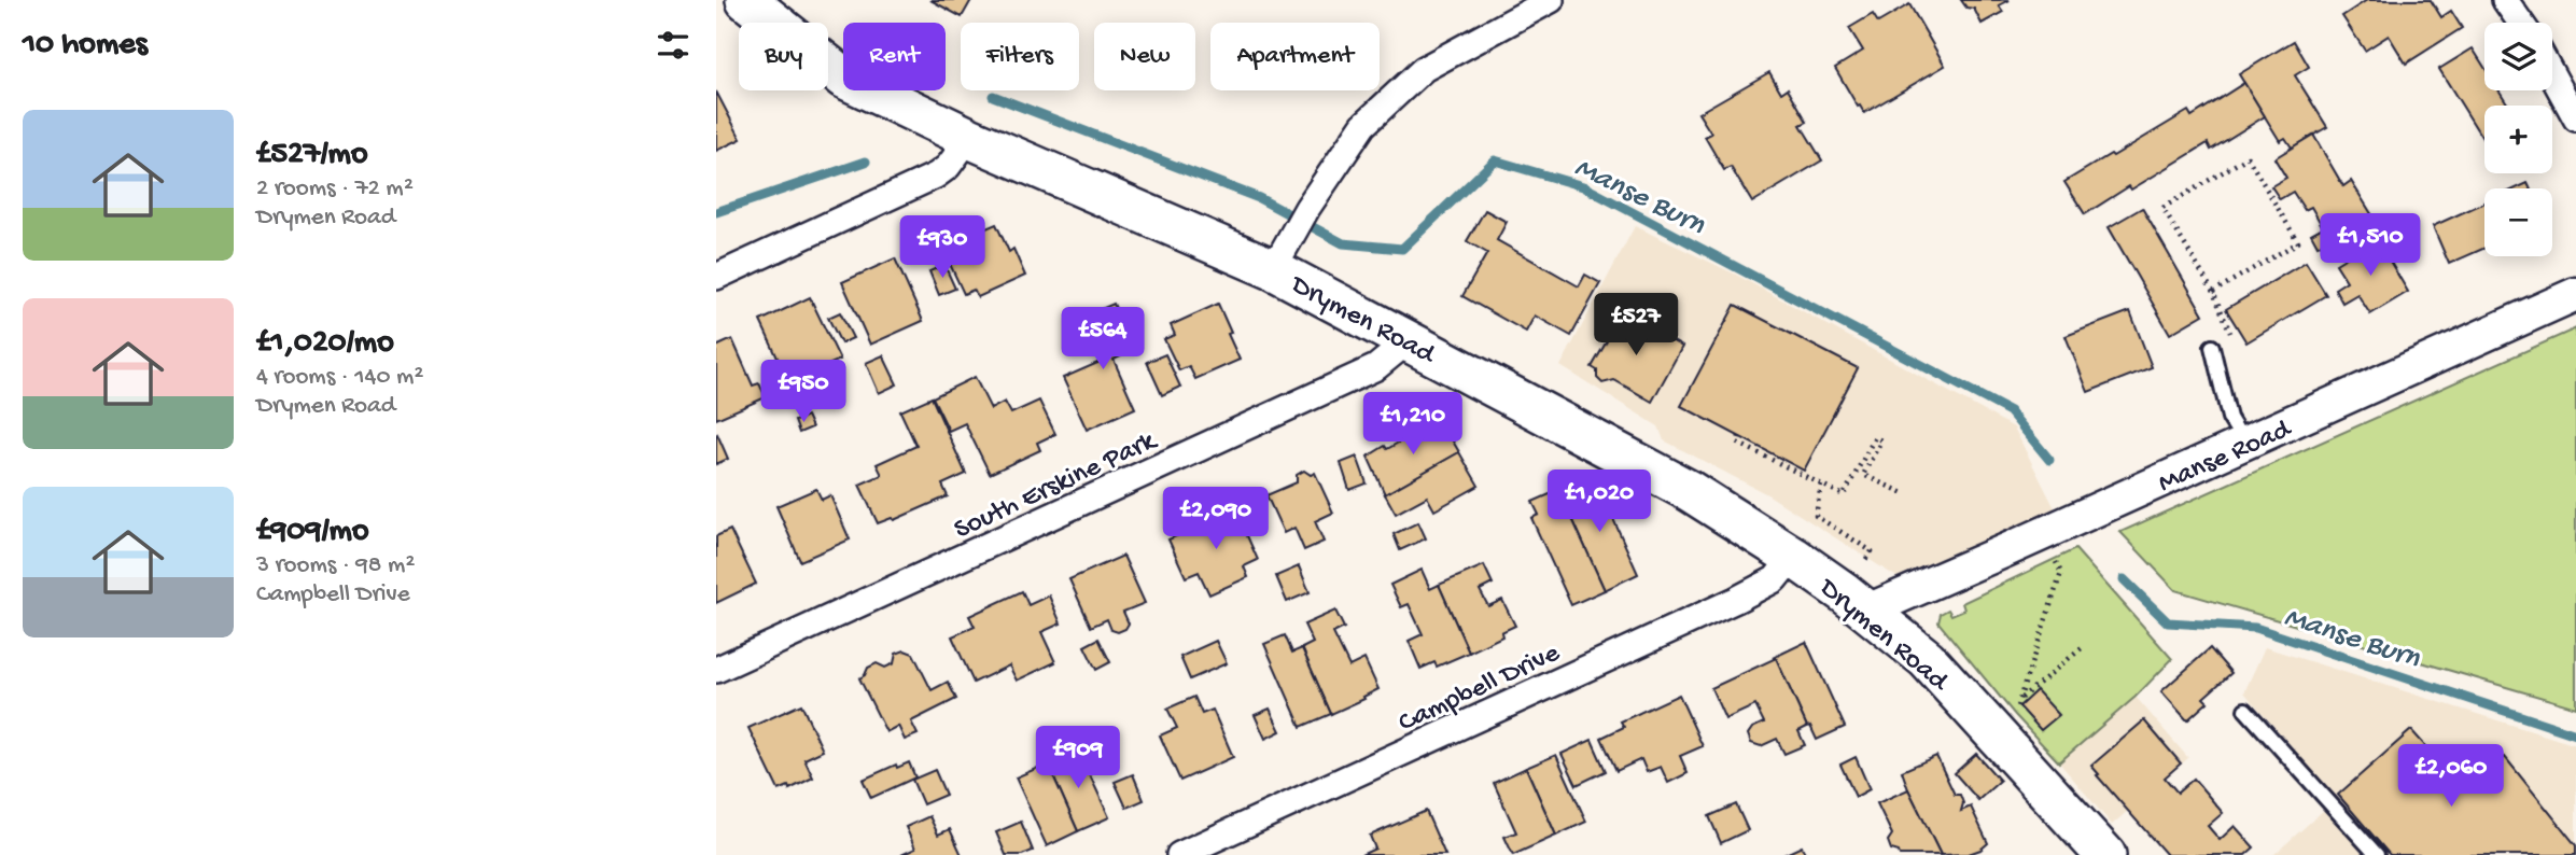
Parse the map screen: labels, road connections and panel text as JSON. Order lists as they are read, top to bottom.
{
  "streets": {
    "main road": ["Drymen Road"],
    "street": ["Manse Road", "South Erskine Park", "Campbell Drive"]
  },
  "crossings": [
    ["Drymen Road", "Manse Road"],
    ["Drymen Road", "South Erskine Park"],
    ["Drymen Road", "Campbell Drive"]
  ],
  "water": ["Manse Burn"],
  "page": {
    "heading": "10 homes",
    "map_buttons": ["+", "−"],
    "chip": [
      "Buy",
      "Rent",
      "Filters",
      "New",
      "Apartment"
    ],
    "list": [
      {
        "name": "£527/mo",
        "note": "2 rooms · 72 m² · Drymen Road"
      },
      {
        "name": "£1,020/mo",
        "note": "4 rooms · 140 m² · Drymen Road"
      },
      {
        "name": "£909/mo",
        "note": "3 rooms · 98 m² · Campbell Drive"
      }
    ],
    "price": [
      "£1,510",
      "£930",
      "£527",
      "£564",
      "£950",
      "£1,210",
      "£1,020",
      "£2,090",
      "£909",
      "£2,060"
    ]
  }
}
